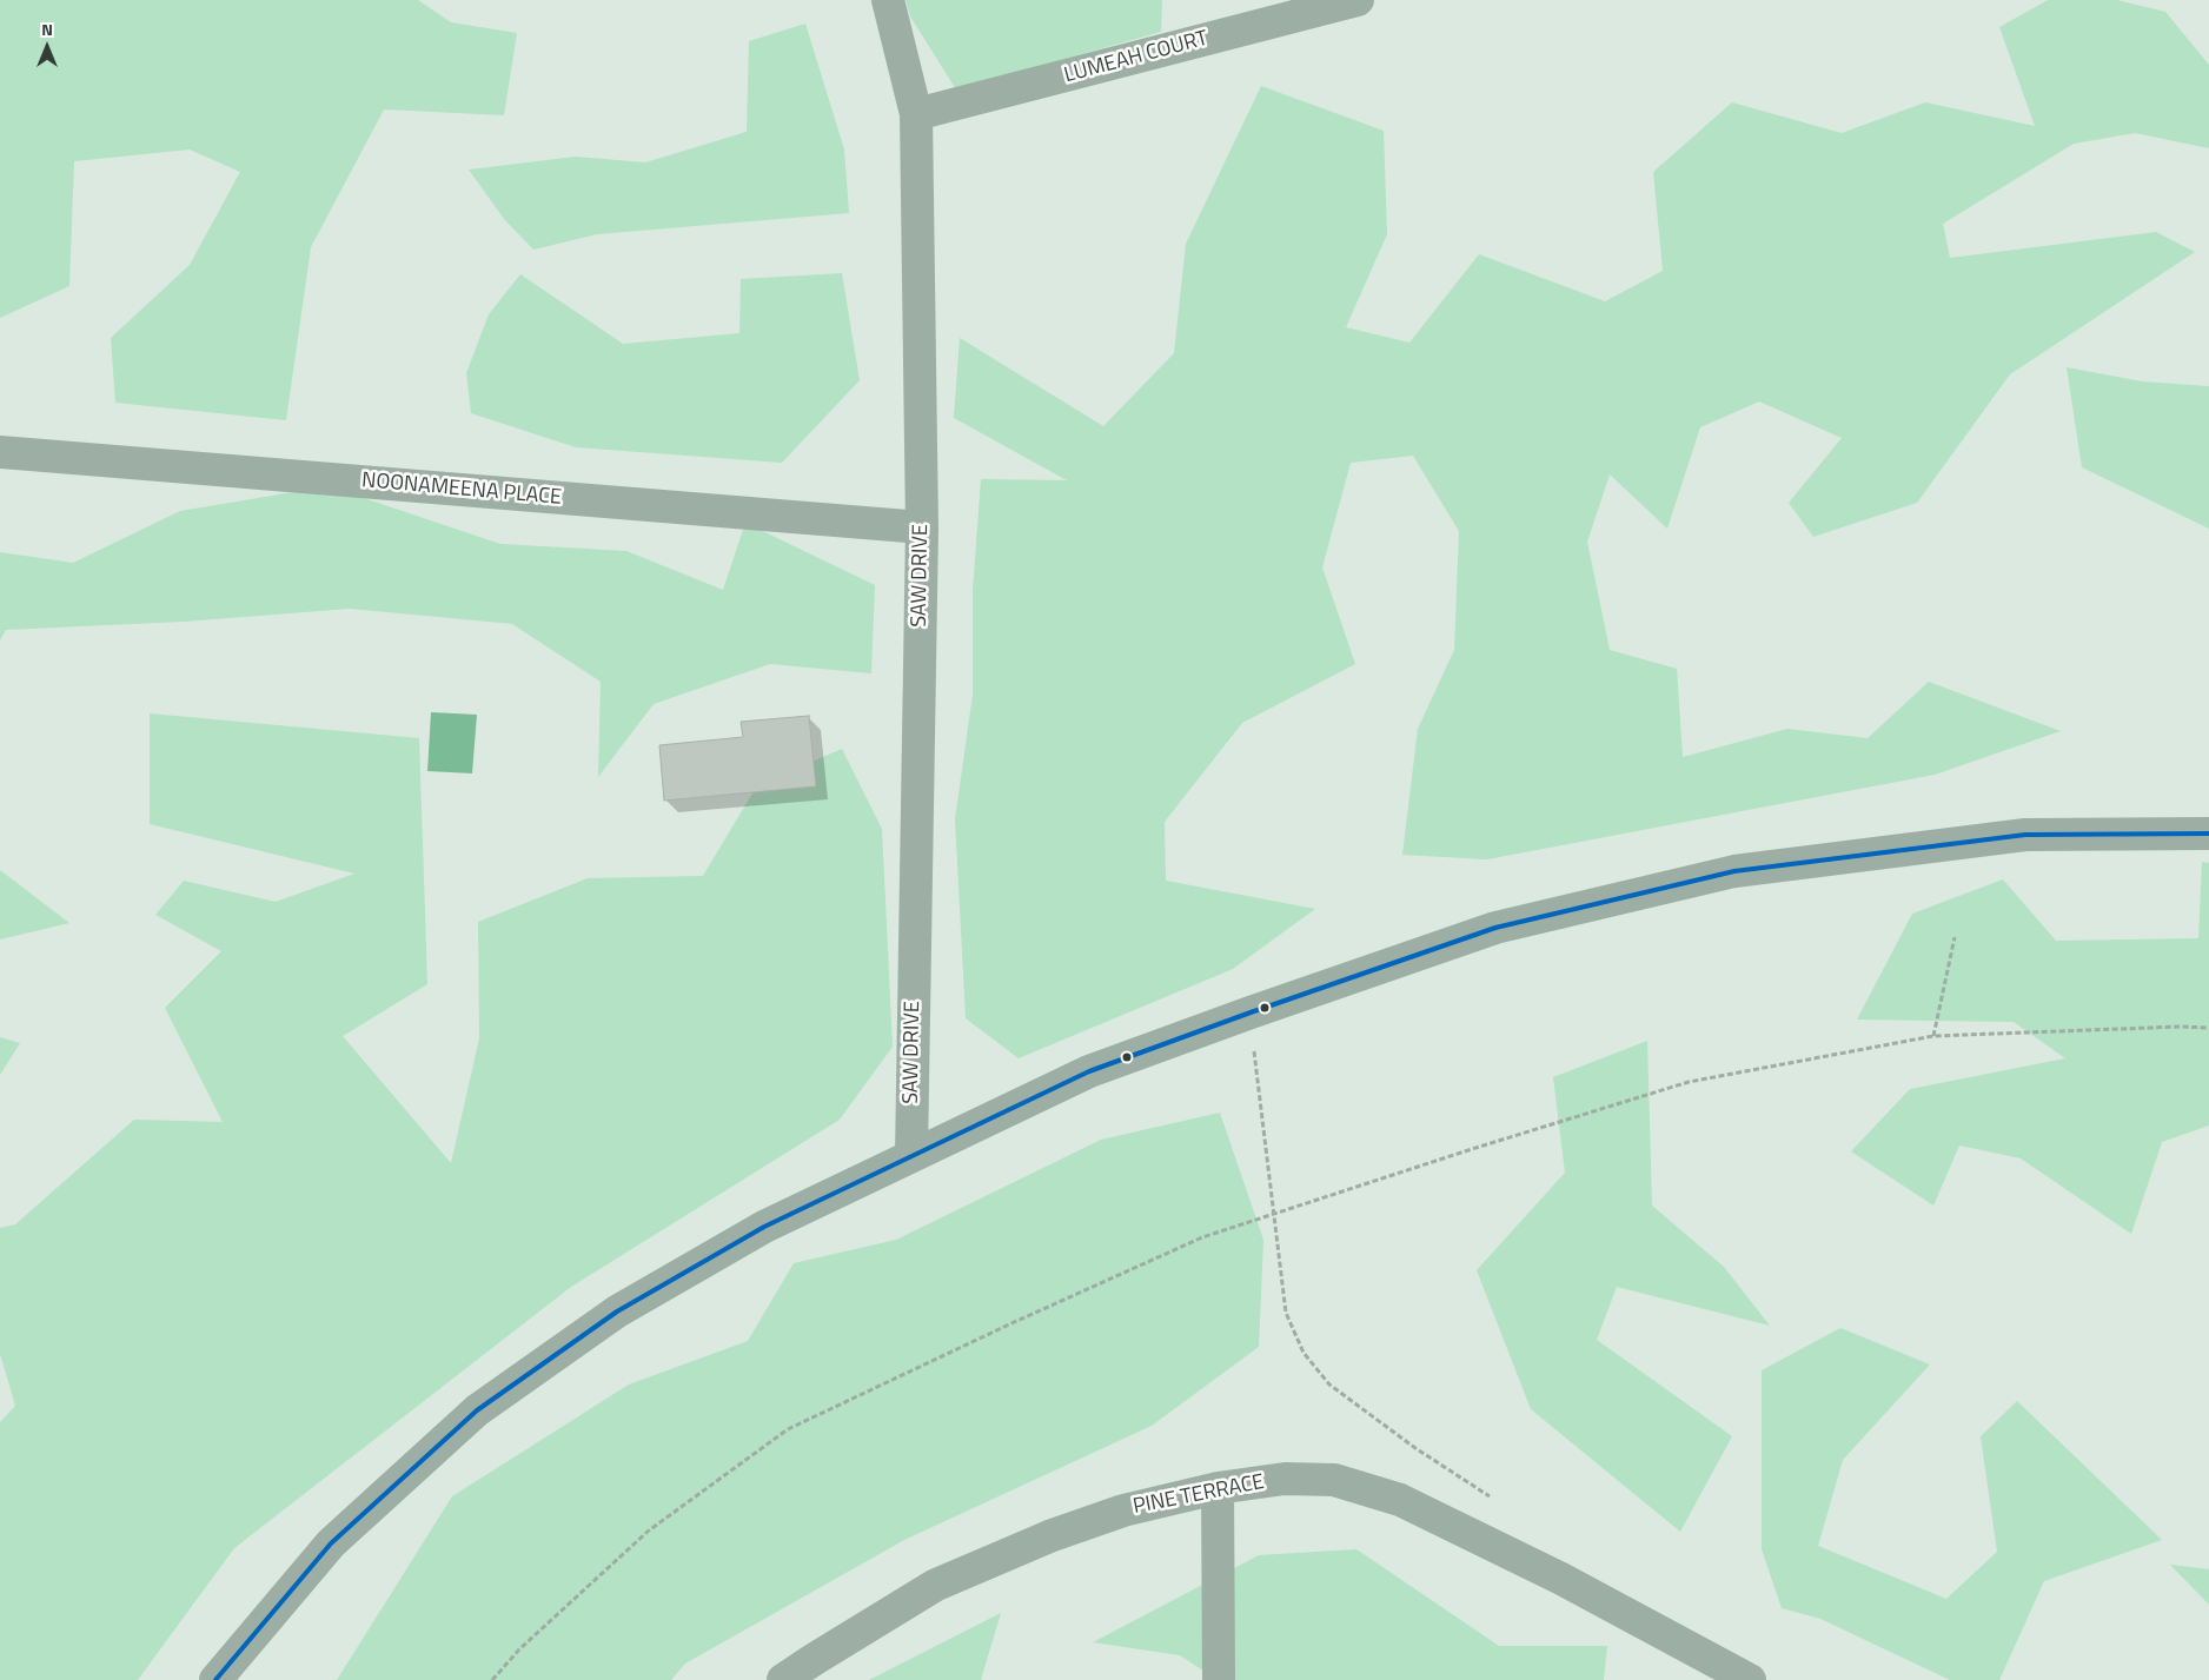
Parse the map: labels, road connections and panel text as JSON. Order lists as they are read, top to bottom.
{
  "streets": {
    "street": [
      "LUMEAH COURT",
      "NOONAMEENA PLACE",
      "SAW DRIVE",
      "PINE TERRACE"
    ]
  },
  "crossings": [
    ["LUMEAH COURT", "SAW DRIVE"],
    ["NOONAMEENA PLACE", "SAW DRIVE"]
  ],
  "north": "top"
}
